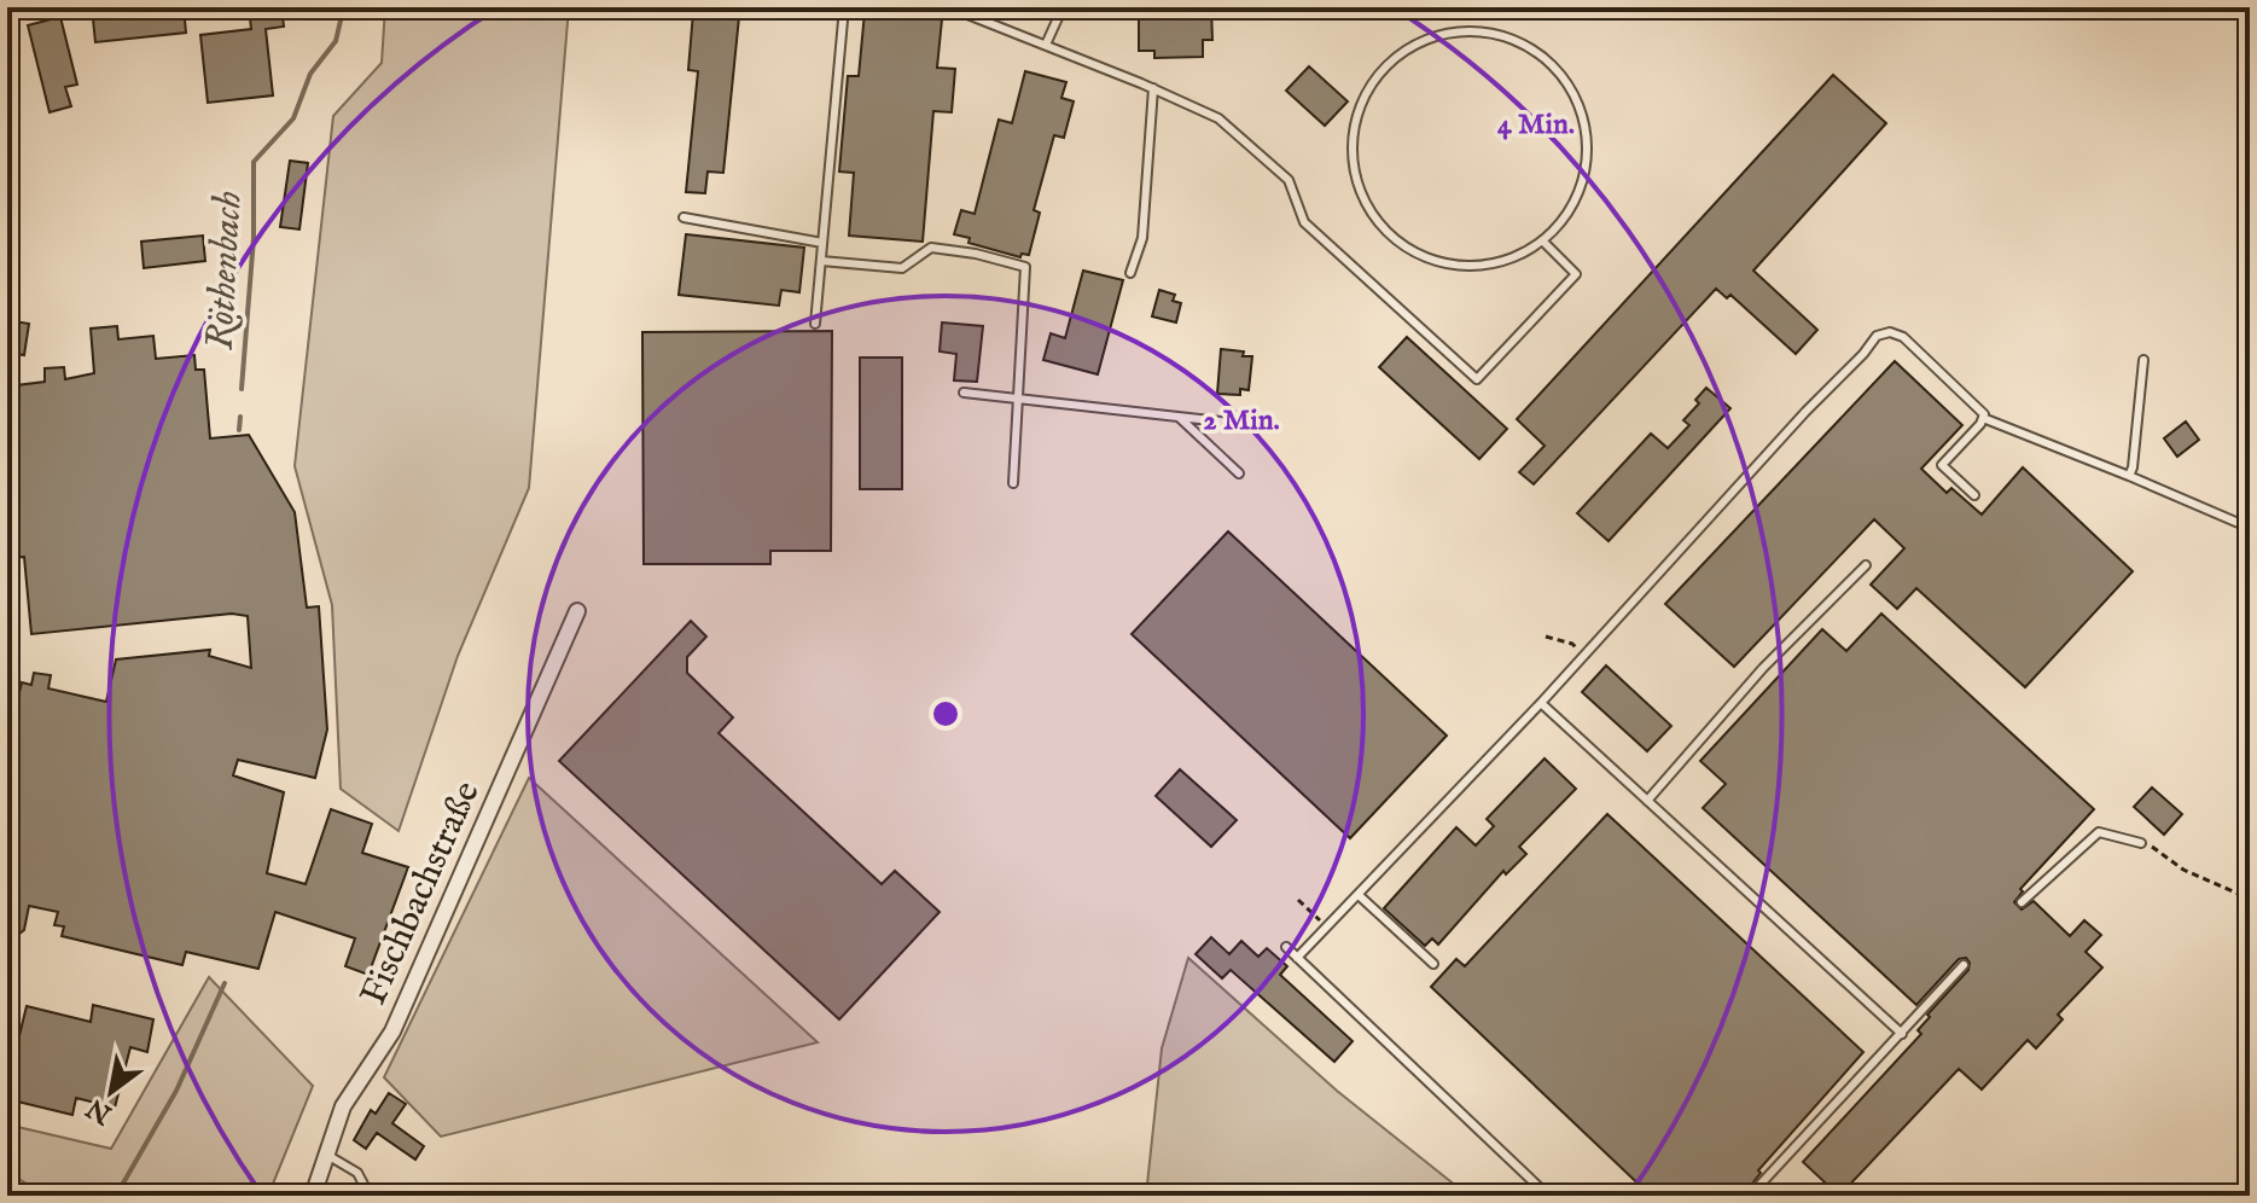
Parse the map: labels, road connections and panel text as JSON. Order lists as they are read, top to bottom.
{
  "streets": {
    "street": ["Fischbachstraße"]
  },
  "water": ["Röthenbach"],
  "north": "bottom left",
  "rings": ["4 Min.", "2 Min."]
}
